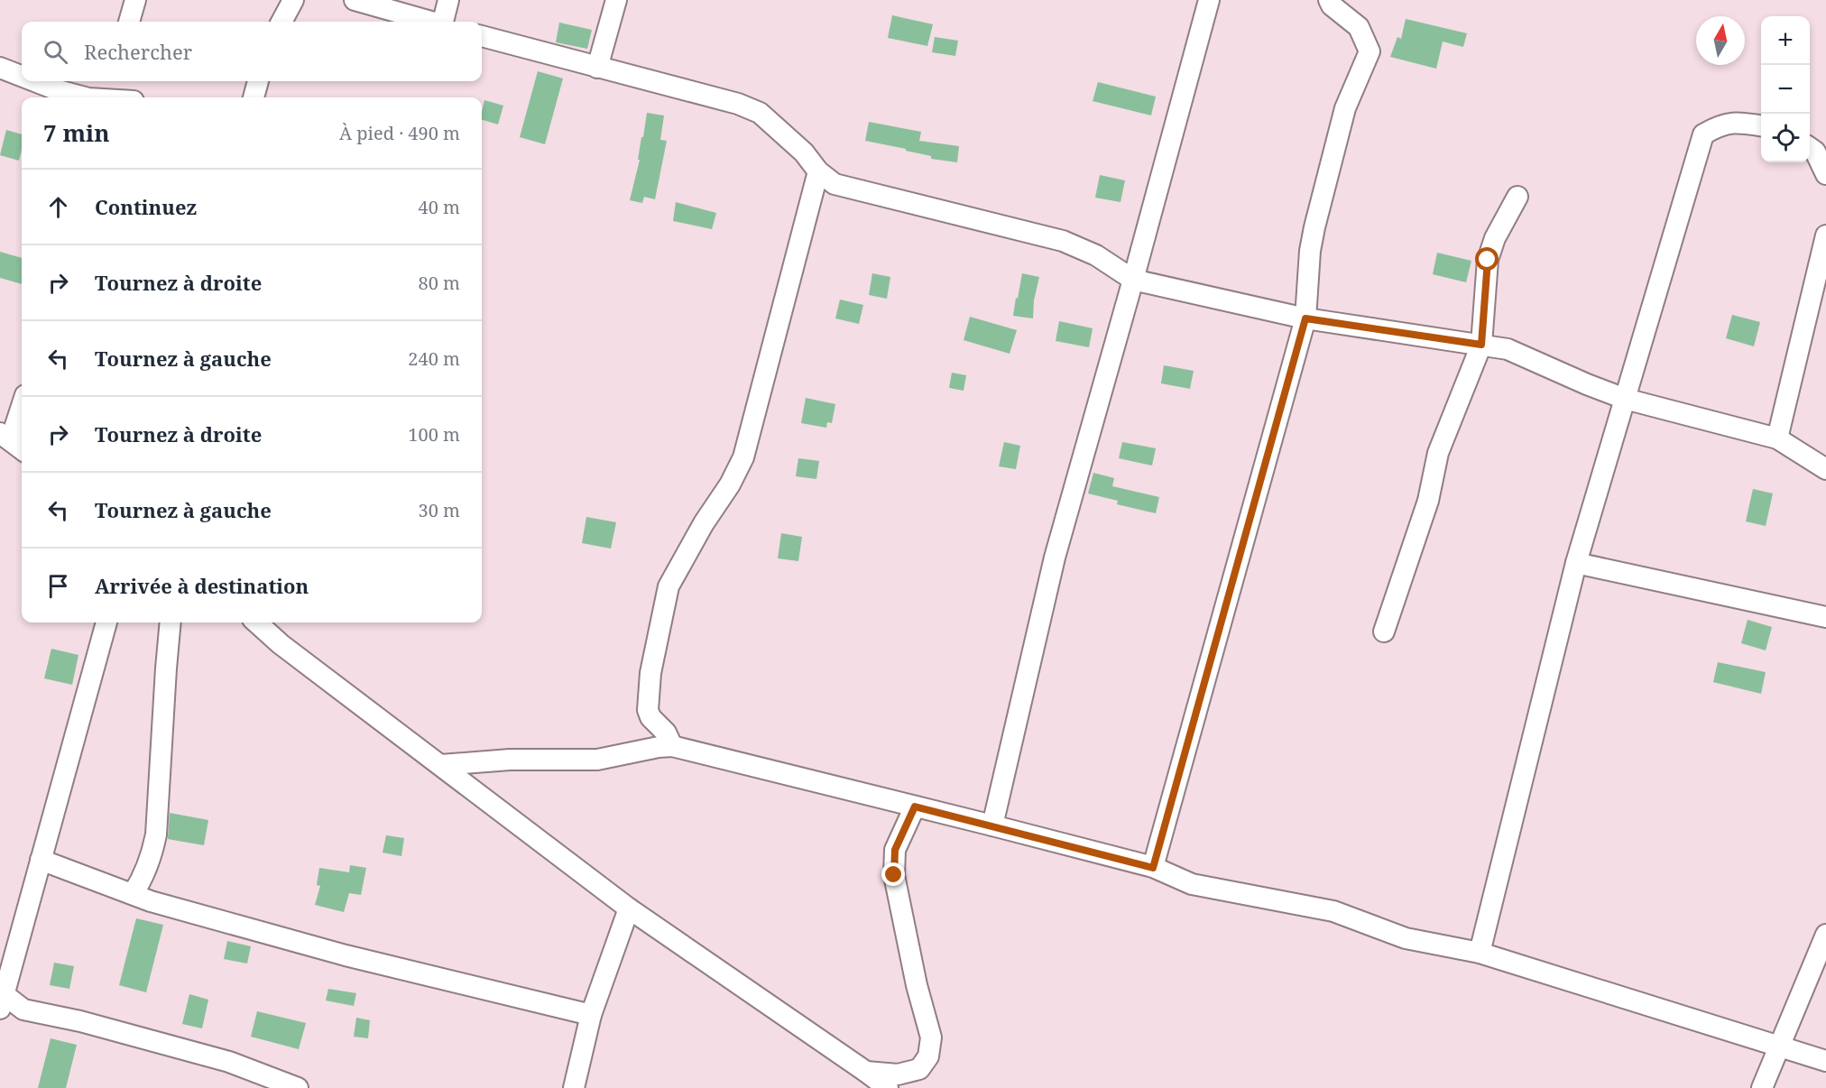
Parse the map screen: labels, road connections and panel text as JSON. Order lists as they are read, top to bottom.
{
  "north": "top",
  "page": {
    "map_buttons": ["+", "−"],
    "search": "Rechercher",
    "heading": ["7 min", "À pied · 490 m"],
    "list": [
      ["Continuez", "40 m"],
      ["Tournez à droite", "80 m"],
      ["Tournez à gauche", "240 m"],
      ["Tournez à droite", "100 m"],
      ["Tournez à gauche", "30 m"],
      "Arrivée à destination"
    ]
  }
}
